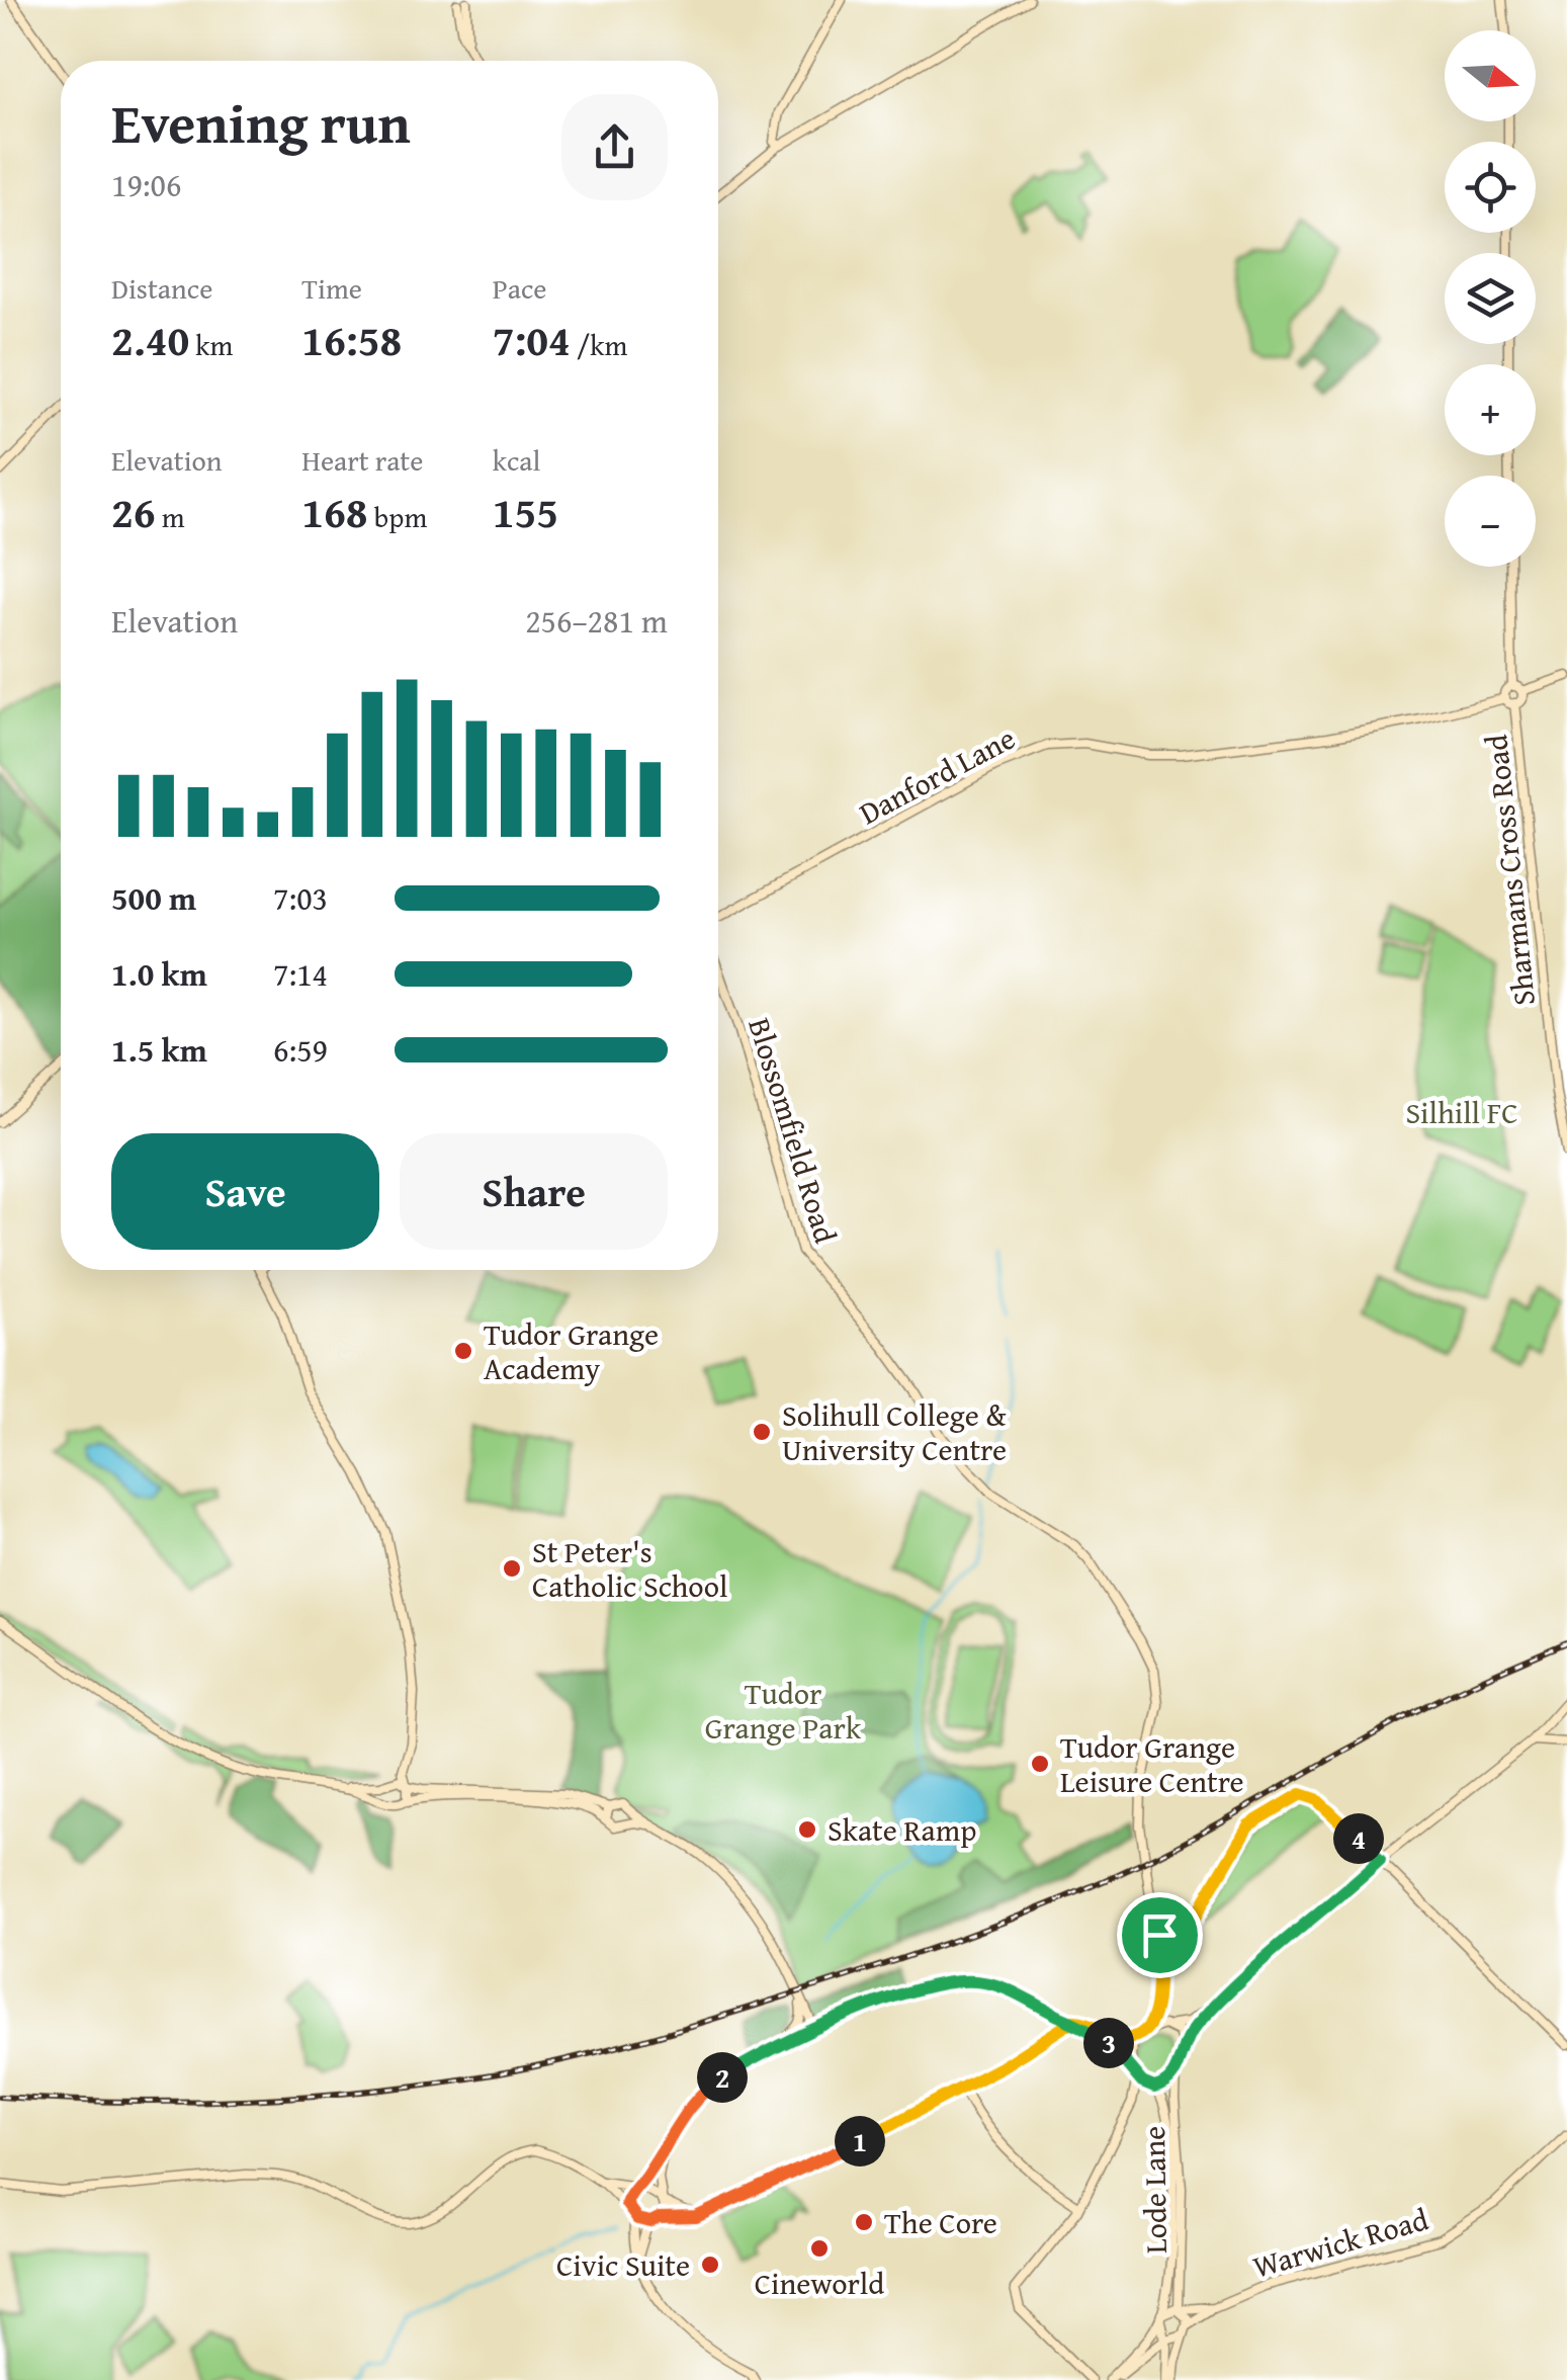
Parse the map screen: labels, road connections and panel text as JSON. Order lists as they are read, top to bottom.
{
  "streets": {
    "street": [
      "Danford Lane",
      "Sharmans Cross Road",
      "Blossomfield Road",
      "Lode Lane",
      "Warwick Road"
    ]
  },
  "crossings": [
    ["Blossomfield Road", "Lode Lane"],
    ["Lode Lane", "Warwick Road"]
  ],
  "parks": ["Silhill FC", "Tudor Grange Park"],
  "places": [
    "Tudor Grange Academy",
    "Solihull College & University Centre",
    "St Peter's Catholic School",
    "Tudor Grange Leisure Centre",
    "Skate Ramp",
    "The Core",
    "Cineworld",
    "Civic Suite"
  ],
  "north": "right",
  "page": {
    "map_buttons": ["+", "−"],
    "heading": ["Evening run", "19:06"],
    "stats": [
      ["Distance", "2.40 km"],
      ["Time", "16:58"],
      ["Pace", "7:04 /km"],
      ["Elevation", "26 m"],
      ["Heart rate", "168 bpm"],
      ["kcal", "155"]
    ],
    "chart": ["Elevation", "256–281 m"],
    "list": [
      {
        "name": "500 m",
        "note": "7:03"
      },
      {
        "name": "1.0 km",
        "note": "7:14"
      },
      {
        "name": "1.5 km",
        "note": "6:59"
      }
    ],
    "buttons": ["Save", "Share"],
    "pins": [
      "4",
      "3",
      "2",
      "1"
    ]
  }
}
